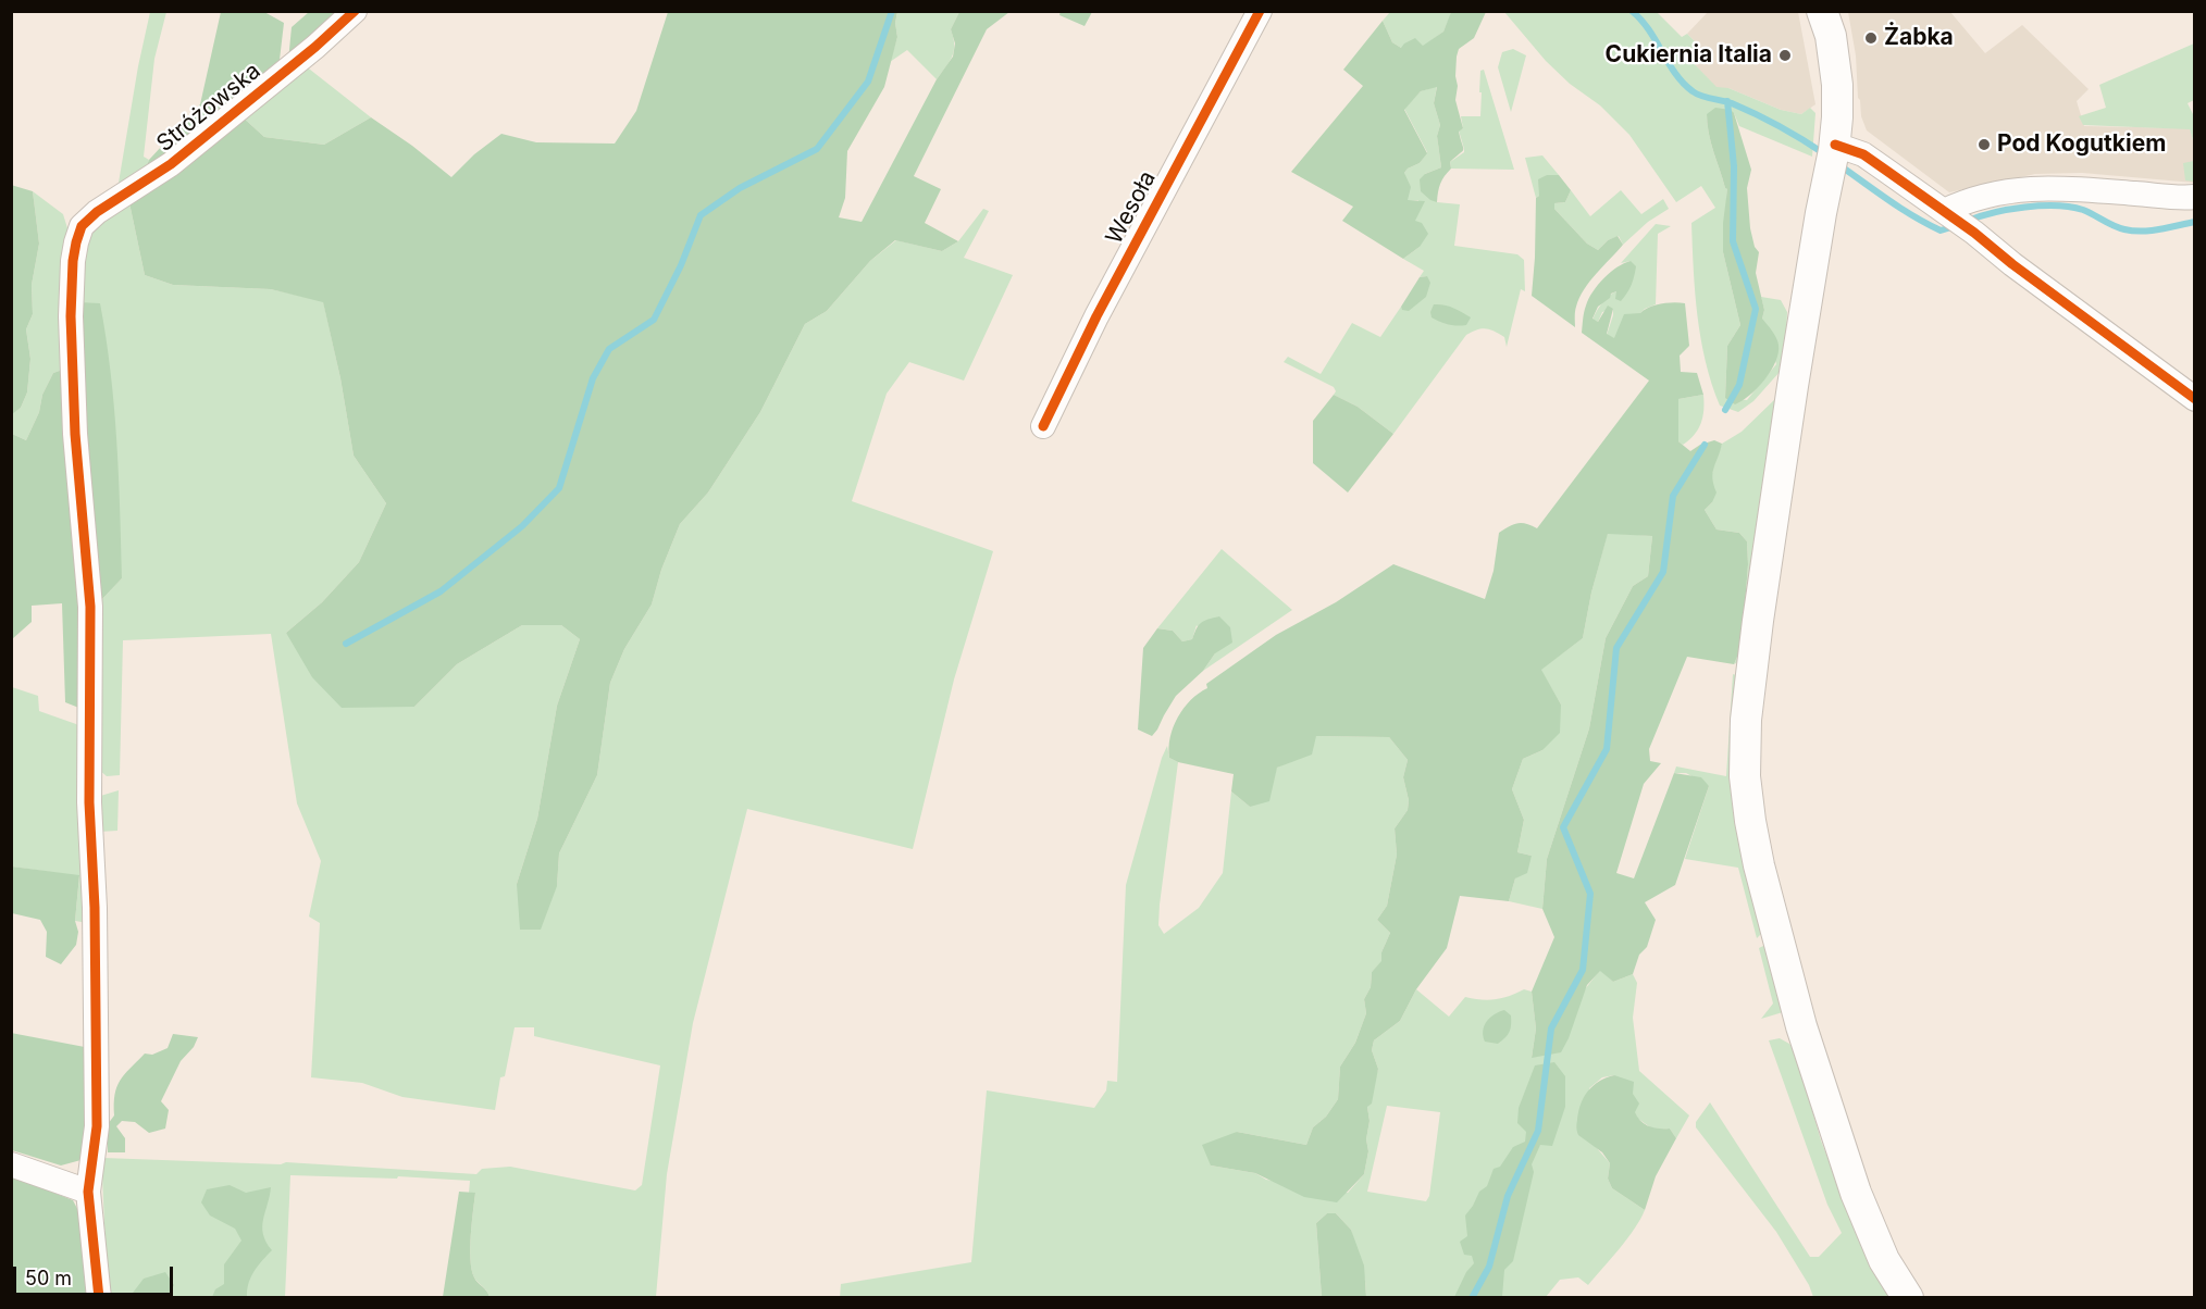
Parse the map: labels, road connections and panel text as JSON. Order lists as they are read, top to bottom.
{
  "streets": {
    "street": ["Stróżowska", "Wesoła"]
  },
  "places": ["Żabka", "Cukiernia Italia", "Pod Kogutkiem"],
  "scale_bar": "50 m"
}
